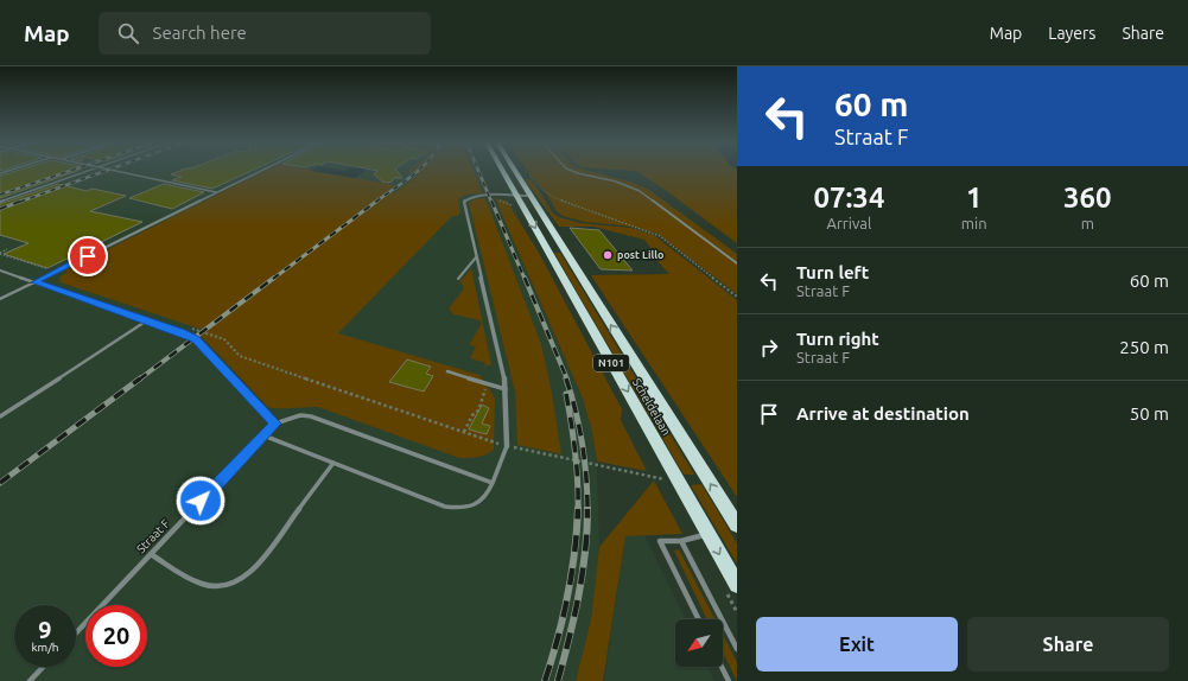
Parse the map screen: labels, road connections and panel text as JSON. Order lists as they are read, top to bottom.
{
  "streets": {
    "main road": ["N101", "Scheldelaan"],
    "lane": ["Straat F"]
  },
  "places": ["post Lillo"],
  "north": "bottom left",
  "page": {
    "header": "Map",
    "search": "Search here",
    "nav": ["Map", "Layers", "Share"],
    "turn": ["60 m", "Straat F"],
    "eta": [
      "07:34",
      "Arrival",
      "1",
      "min",
      "360",
      "m"
    ],
    "list": [
      {
        "name": "Turn left",
        "note": "Straat F",
        "value": "60 m"
      },
      {
        "name": "Turn right",
        "note": "Straat F",
        "value": "250 m"
      },
      {
        "name": "Arrive at destination",
        "value": "50 m"
      }
    ],
    "speed": "9 km/h",
    "limit": "20",
    "buttons": ["Exit", "Share"]
  }
}
